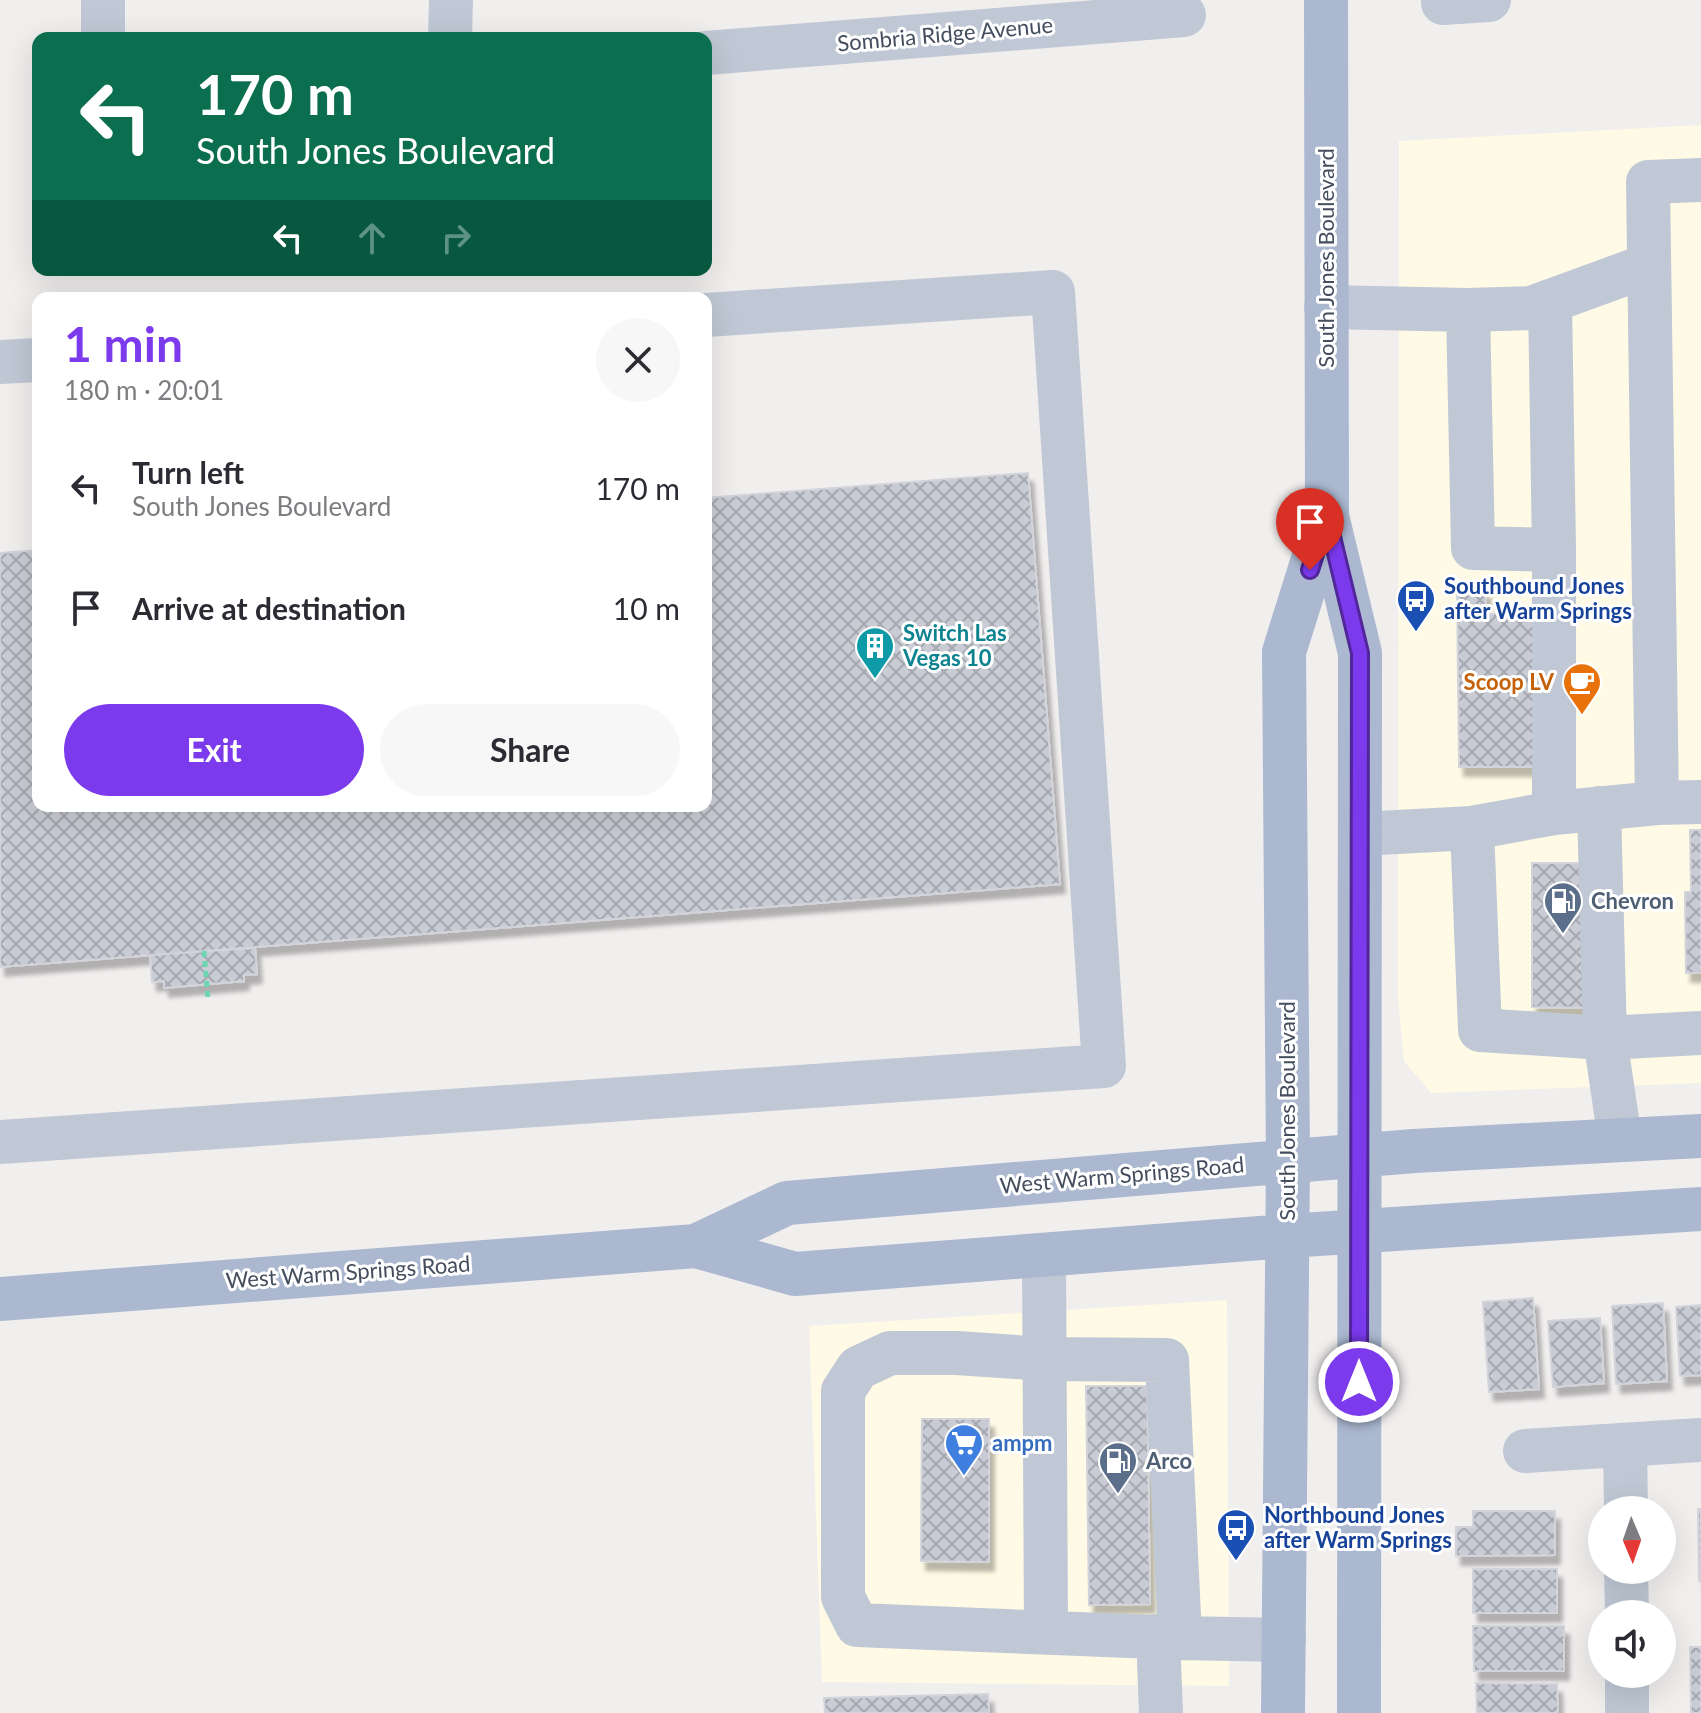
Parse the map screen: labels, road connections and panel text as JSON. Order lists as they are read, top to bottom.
{
  "streets": {
    "main road": ["South Jones Boulevard", "West Warm Springs Road"],
    "street": ["Sombria Ridge Avenue"]
  },
  "crossings": [
    ["South Jones Boulevard", "West Warm Springs Road"]
  ],
  "places": {
    "bus stop": ["Southbound Jones after Warm Springs", "Northbound Jones after Warm Springs"],
    "building": ["Switch Las Vegas 10"],
    "cafe": ["Scoop LV"],
    "fuel station": ["Chevron", "Arco"],
    "supermarket": ["ampm"]
  },
  "north": "bottom",
  "page": {
    "turn": ["170 m", "South Jones Boulevard"],
    "heading": ["1 min", "180 m · 20:01"],
    "list": [
      {
        "name": "Turn left",
        "note": "South Jones Boulevard",
        "value": "170 m"
      },
      {
        "name": "Arrive at destination",
        "value": "10 m"
      }
    ],
    "buttons": ["Exit", "Share"]
  }
}
